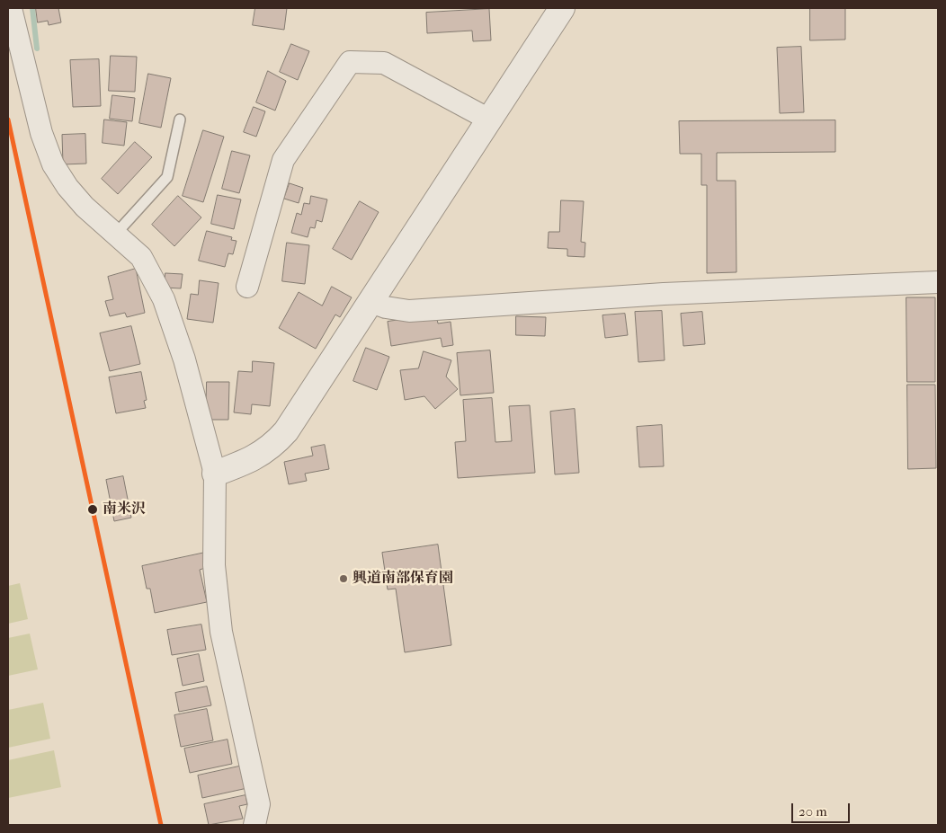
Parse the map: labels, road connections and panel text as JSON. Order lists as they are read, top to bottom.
{
  "places": ["南米沢", "興道南部保育園"],
  "scale_bar": "20 m"
}
